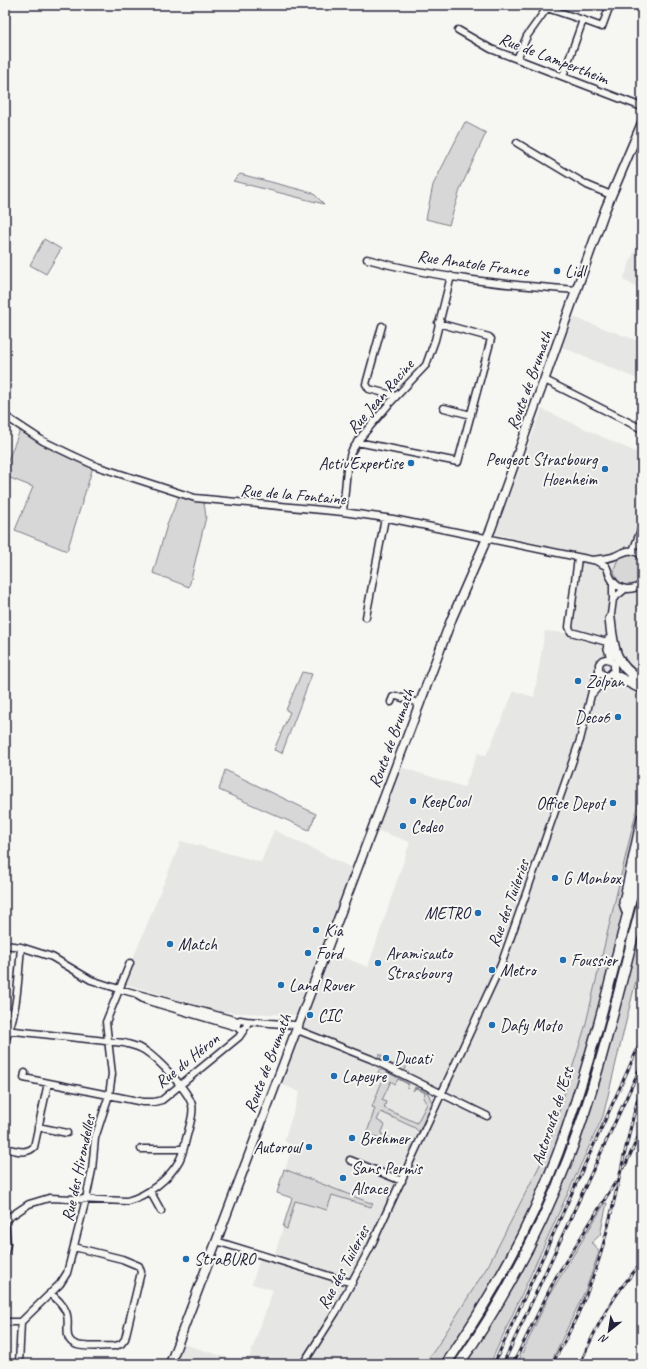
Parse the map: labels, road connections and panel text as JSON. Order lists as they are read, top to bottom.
{
  "streets": {
    "highway": ["Autoroute de l’Est"],
    "main road": ["Route de Brumath"],
    "street": [
      "Rue de Lampertheim",
      "Rue Anatole France",
      "Rue Jean Racine",
      "Rue de la Fontaine",
      "Rue des Tuileries",
      "Rue du Héron",
      "Rue des Hirondelles"
    ]
  },
  "crossings": [
    ["Rue Anatole France", "Route de Brumath"],
    ["Rue Anatole France", "Rue Jean Racine"],
    ["Route de Brumath", "Rue de la Fontaine"],
    ["Rue Jean Racine", "Rue de la Fontaine"],
    ["Rue de la Fontaine", "Rue des Tuileries"],
    ["Rue du Héron", "Rue des Hirondelles"]
  ],
  "places": [
    "Lidl",
    "Activ'Expertise",
    "Peugeot Strasbourg Hoenheim",
    "Zolpan",
    "Deco6",
    "KeepCool",
    "Office Depot",
    "Cedeo",
    "G Monbox",
    "METRO",
    "Kia",
    "Match",
    "Ford",
    "Foussier",
    "Aramisauto Strasbourg",
    "Metro",
    "Land Rover",
    "CIC",
    "Dafy Moto",
    "Ducati",
    "Lapeyre",
    "Brehmer",
    "Autoroul",
    "Sans Permis Alsace",
    "StraBURO"
  ],
  "north": "bottom left"
}
